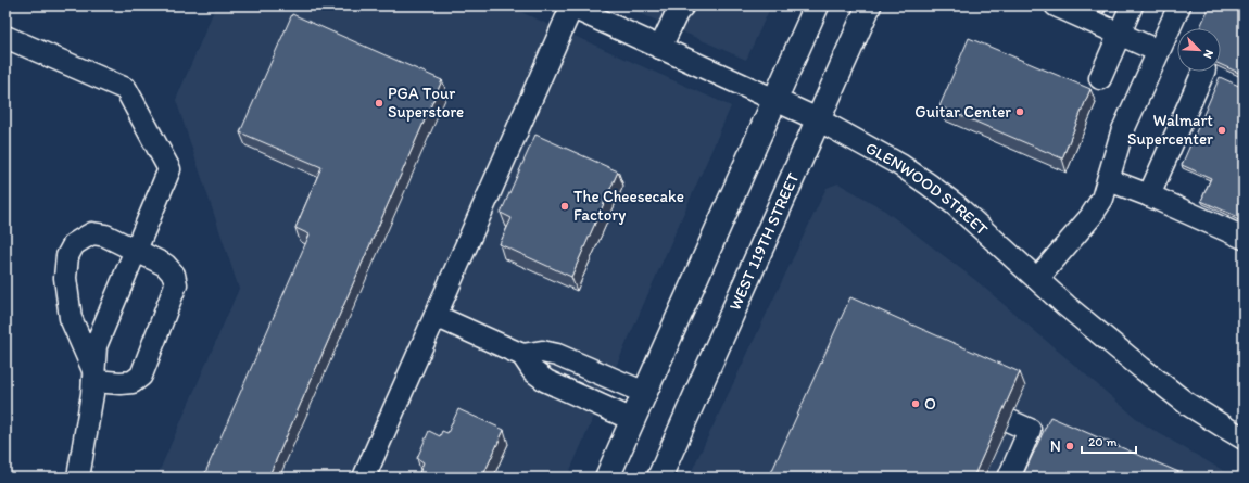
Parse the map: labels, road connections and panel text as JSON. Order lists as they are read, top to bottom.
{
  "streets": {
    "main road": ["WEST 119TH STREET"],
    "street": ["GLENWOOD STREET"]
  },
  "crossings": [
    ["GLENWOOD STREET", "WEST 119TH STREET"]
  ],
  "places": [
    "PGA Tour Superstore",
    "Guitar Center",
    "Walmart Supercenter",
    "The Cheesecake Factory",
    "O",
    "N"
  ],
  "scale_bar": "20 m",
  "north": "bottom right"
}
